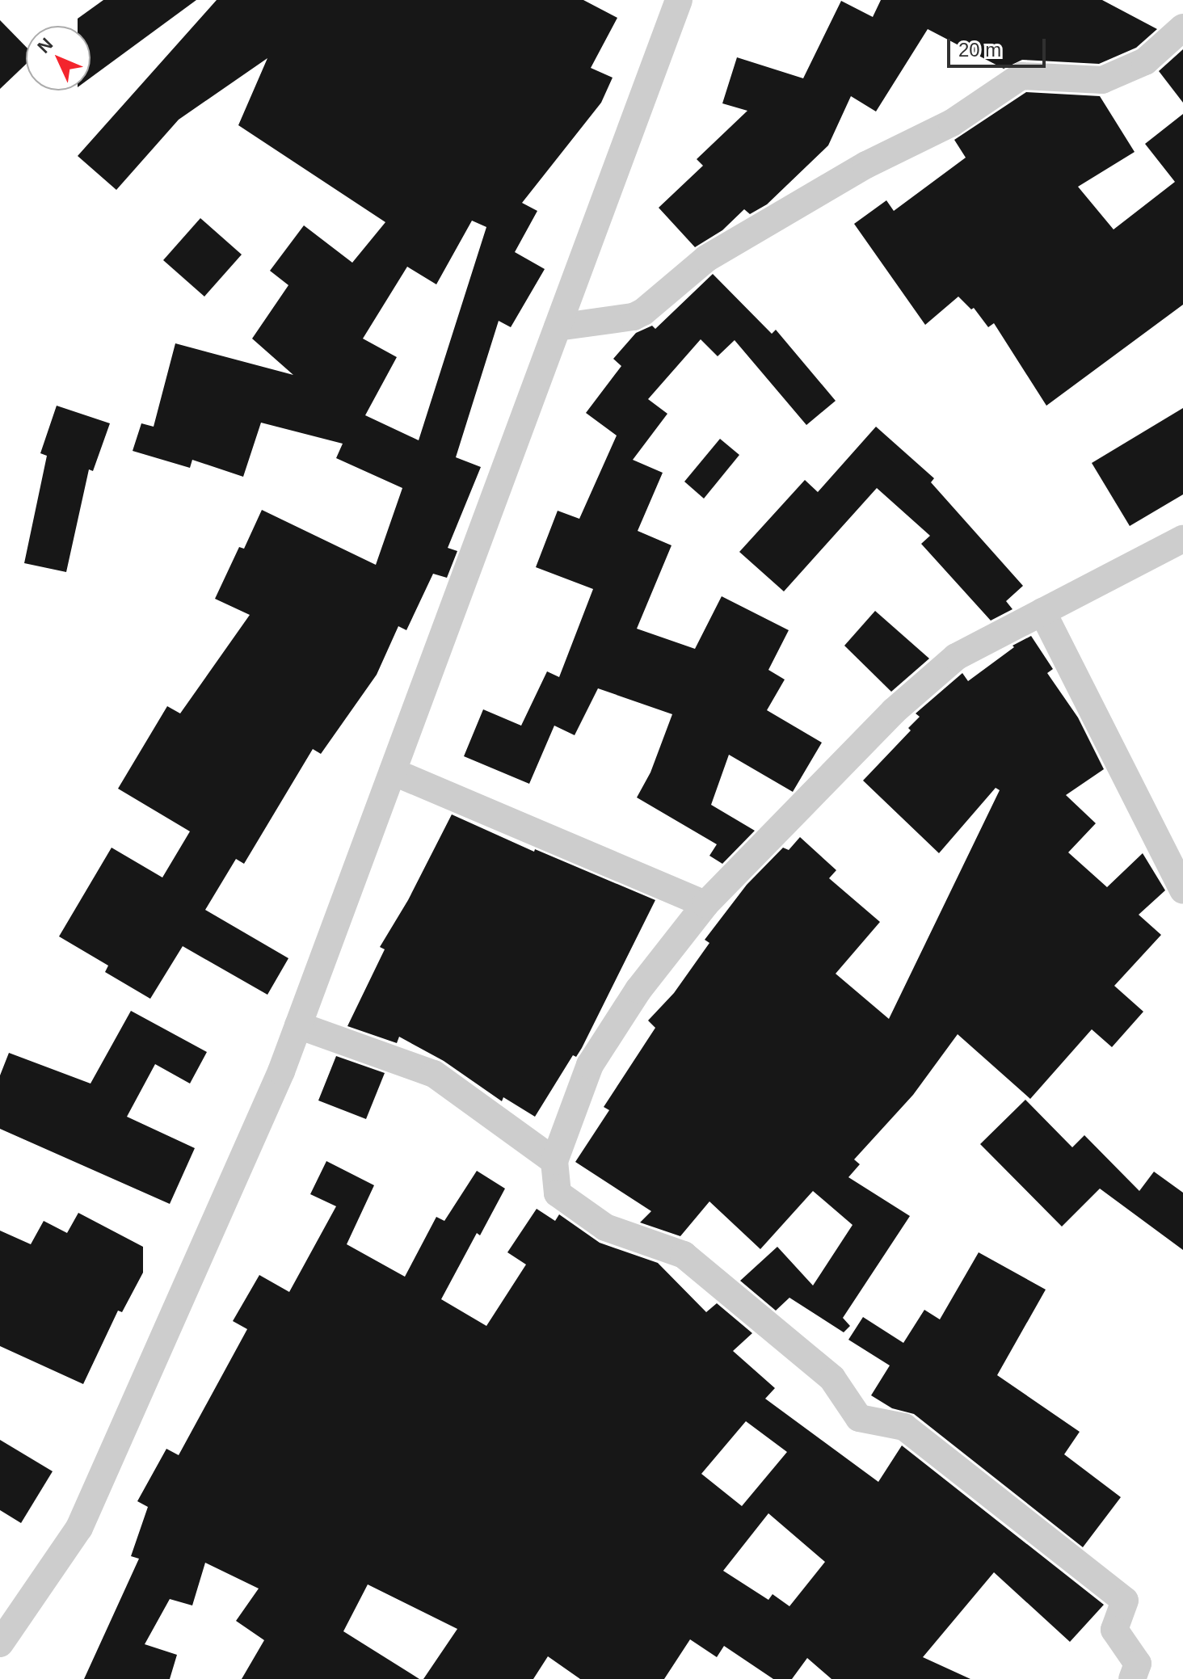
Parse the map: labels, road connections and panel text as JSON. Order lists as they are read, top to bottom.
{
  "scale_bar": "20 m",
  "north": "top left"
}
